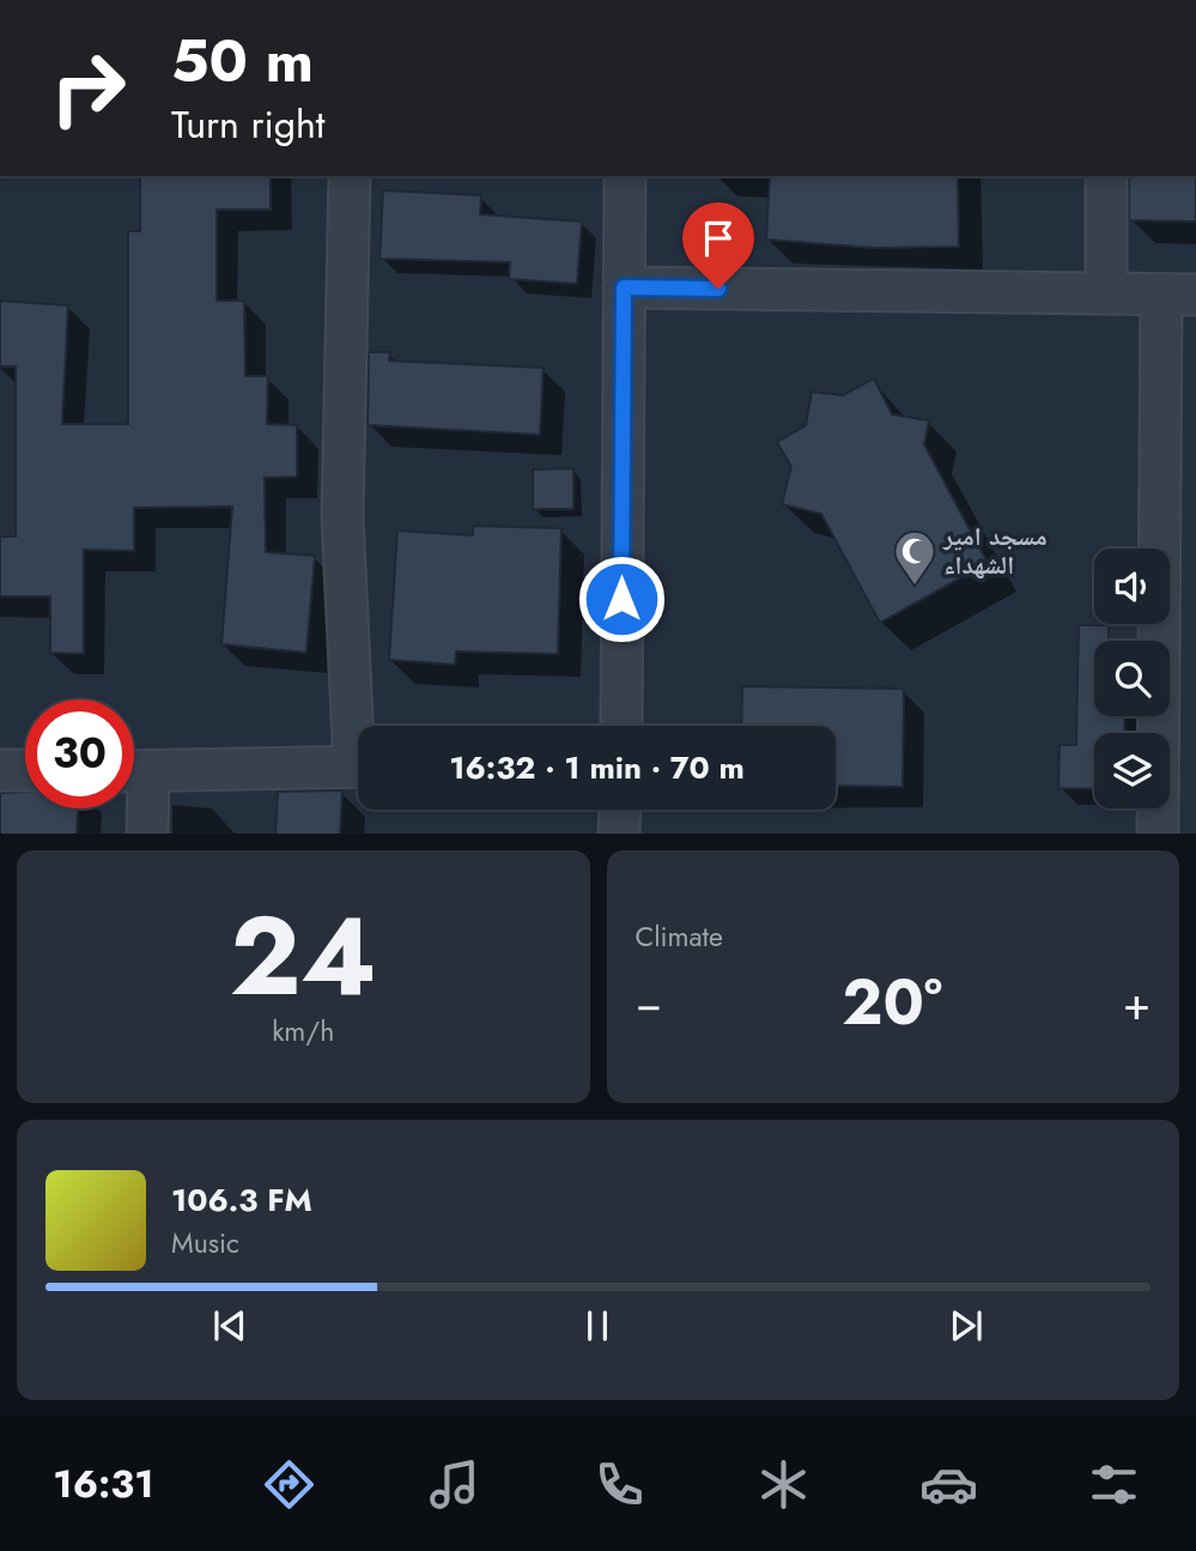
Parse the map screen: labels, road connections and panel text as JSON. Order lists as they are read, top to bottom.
{
  "places": {
    "mosque": ["مسجد امير الشهداء"]
  },
  "page": {
    "turn": ["50 m", "Turn right"],
    "limit": "30",
    "trip": "16:32 · 1 min · 70 m",
    "tile": [
      ["24", "km/h"],
      "Climate"
    ],
    "heat": ["−", "20°", "+"],
    "song": ["106.3 FM", "Music"],
    "tabs": "16:31"
  }
}
